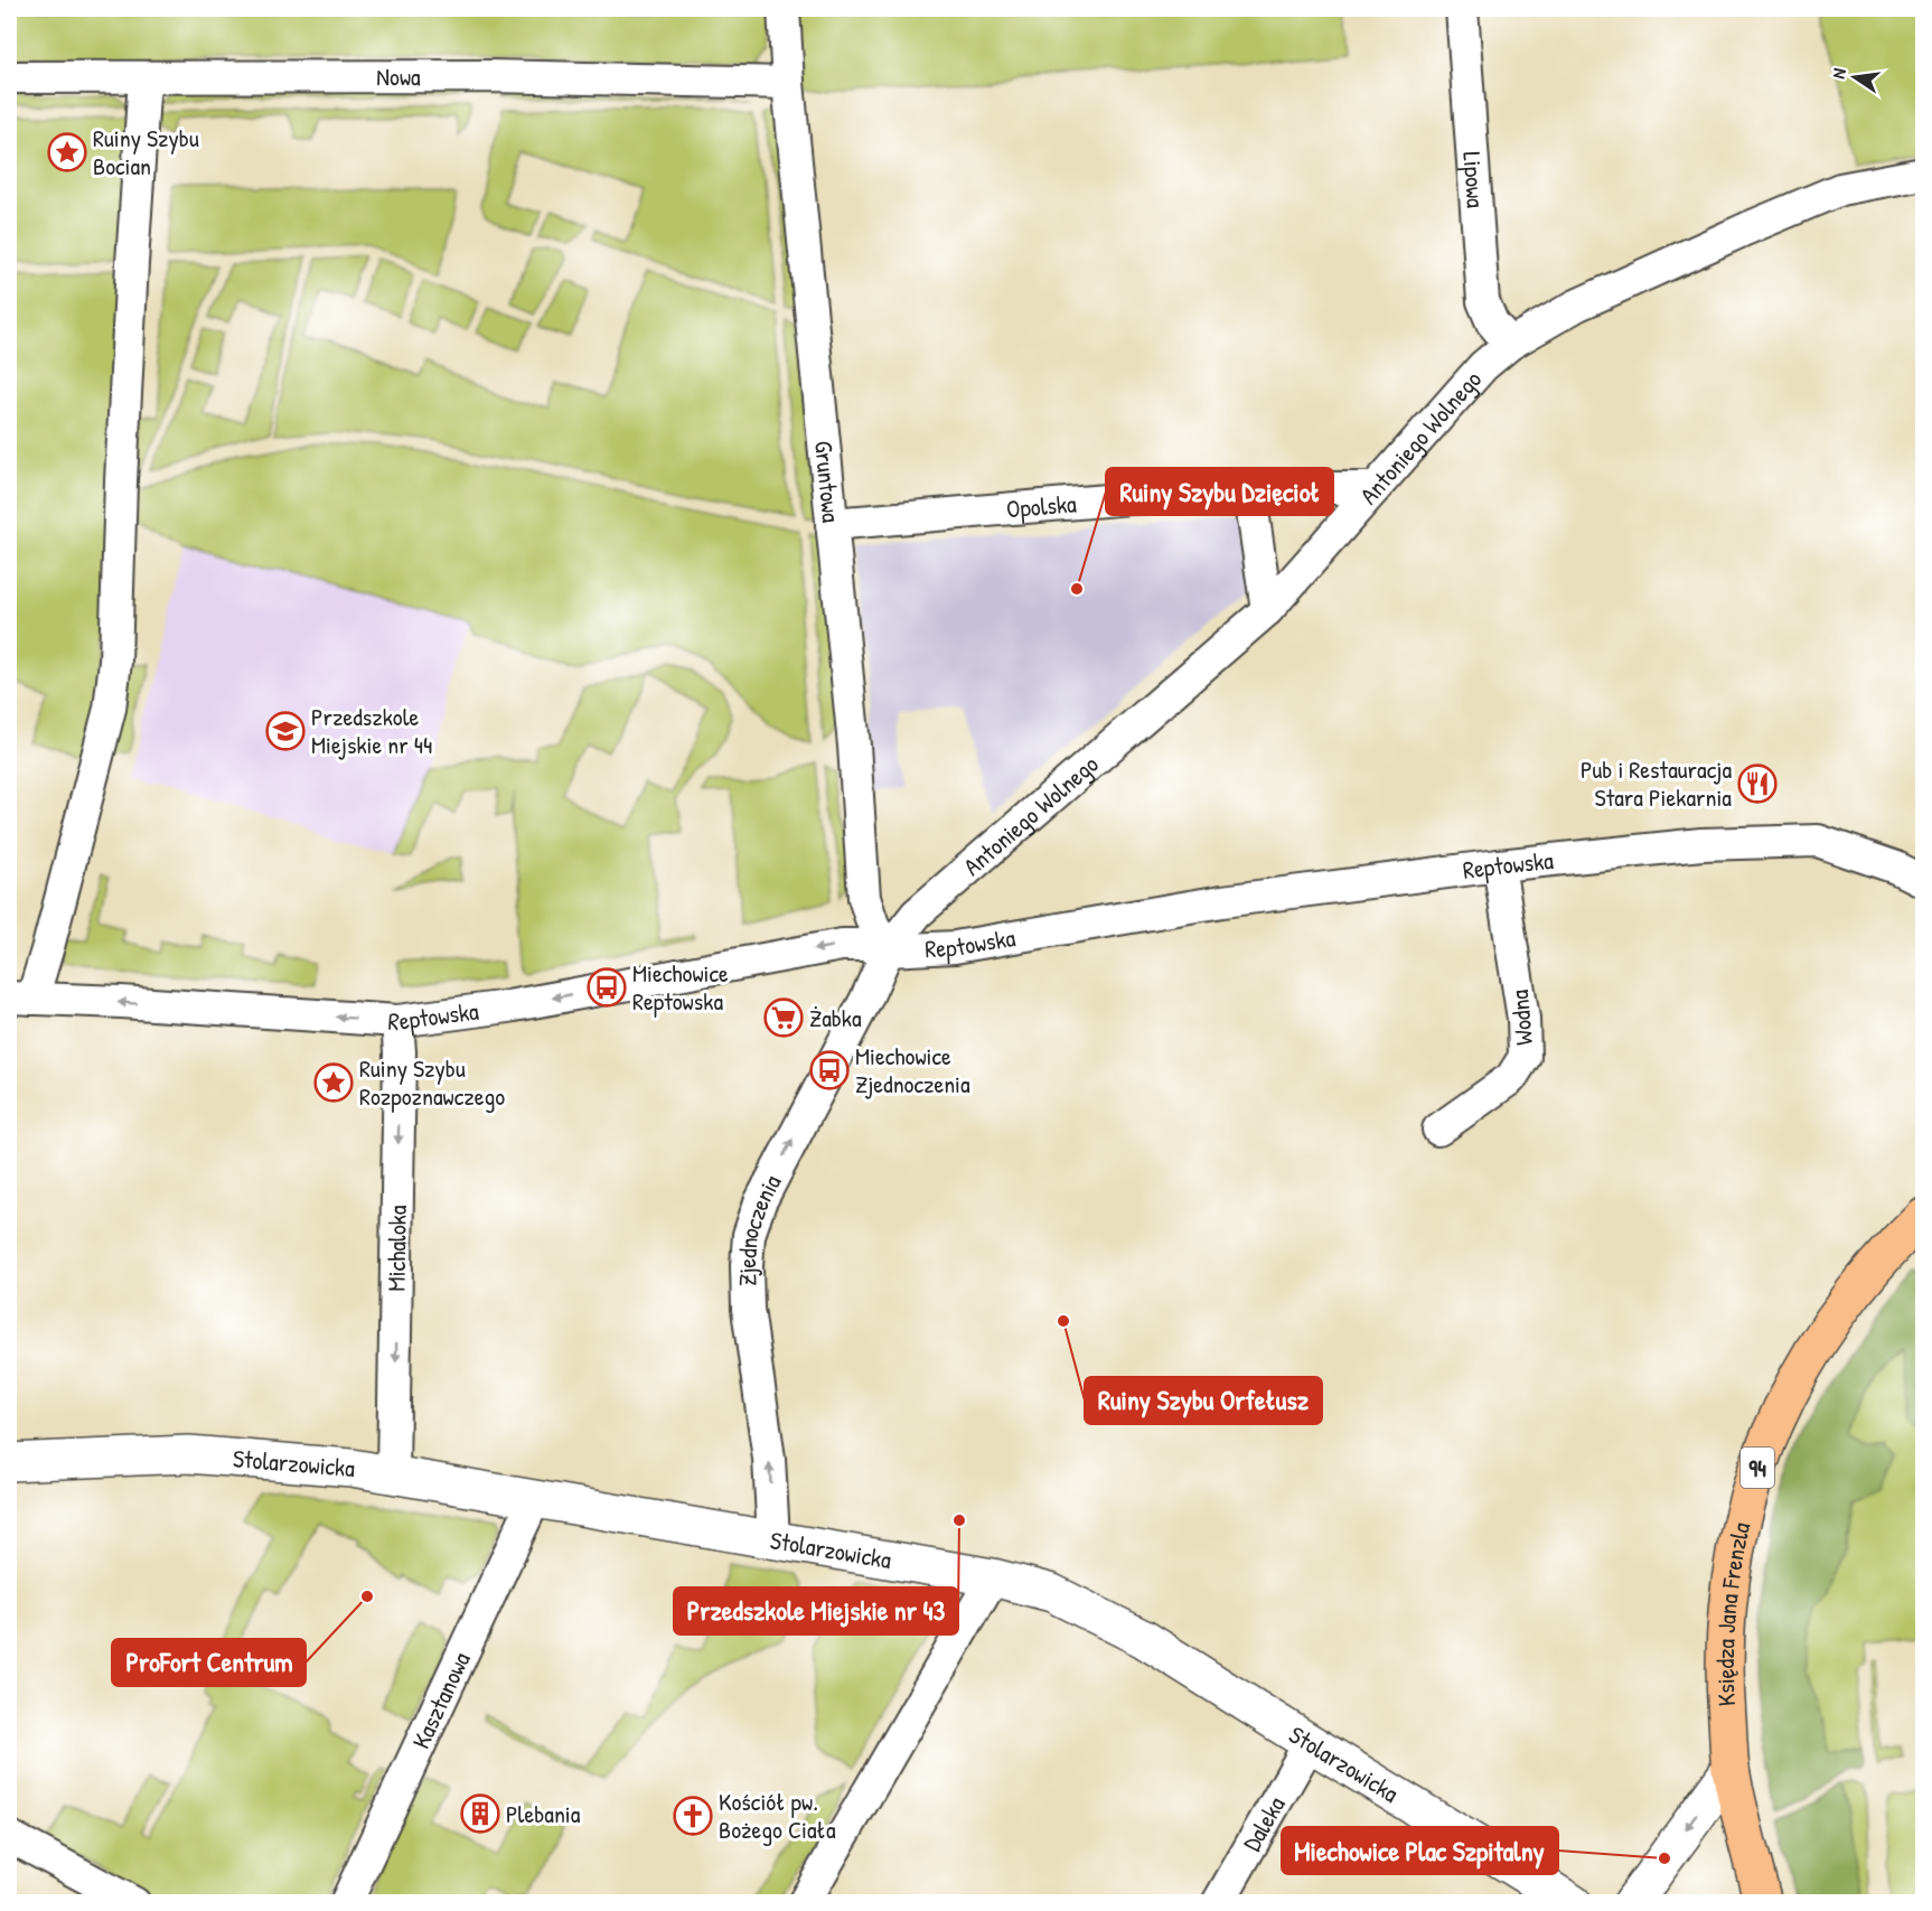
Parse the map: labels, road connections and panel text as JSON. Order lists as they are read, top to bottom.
{
  "streets": {
    "main road": ["94", "Księdza Jana Frenzla"],
    "street": [
      "Nowa",
      "Lipowa",
      "Antoniego Wolnego",
      "Gruntowa",
      "Opolska",
      "Reptowska",
      "Wodna",
      "Zjednoczenia",
      "Michaloka",
      "Stolarzowicka",
      "Kasztanowa",
      "Daleka"
    ]
  },
  "crossings": [
    ["Nowa", "Gruntowa"],
    ["Lipowa", "Antoniego Wolnego"],
    ["Antoniego Wolnego", "Gruntowa"],
    ["Antoniego Wolnego", "Opolska"],
    ["Antoniego Wolnego", "Reptowska"],
    ["Antoniego Wolnego", "Zjednoczenia"],
    ["Gruntowa", "Opolska"],
    ["Gruntowa", "Reptowska"],
    ["Gruntowa", "Zjednoczenia"],
    ["Reptowska", "Wodna"],
    ["Reptowska", "Zjednoczenia"],
    ["Reptowska", "Michaloka"],
    ["Zjednoczenia", "Stolarzowicka"],
    ["Michaloka", "Stolarzowicka"],
    ["Stolarzowicka", "Kasztanowa"],
    ["Stolarzowicka", "Daleka"]
  ],
  "one_way": ["Reptowska", "Zjednoczenia", "Michaloka"],
  "places": {
    "place": ["Ruiny Szybu Bocian", "Ruiny Szybu Rozpoznawczego"],
    "other": [
      "Ruiny Szybu Dzięcioł",
      "Ruiny Szybu Orfełusz",
      "Przedszkole Miejskie nr 43",
      "ProFort Centrum",
      "Miechowice Plac Szpitalny"
    ],
    "school or university": ["Przedszkole Miejskie nr 44"],
    "restaurant": ["Pub i Restauracja Stara Piekarnia"],
    "bus stop": ["Miechowice Reptowska", "Miechowice Zjednoczenia"],
    "supermarket": ["Żabka"],
    "building": ["Plebania"],
    "church": ["Kościół pw. Bożego Ciała"]
  },
  "north": "left"
}
